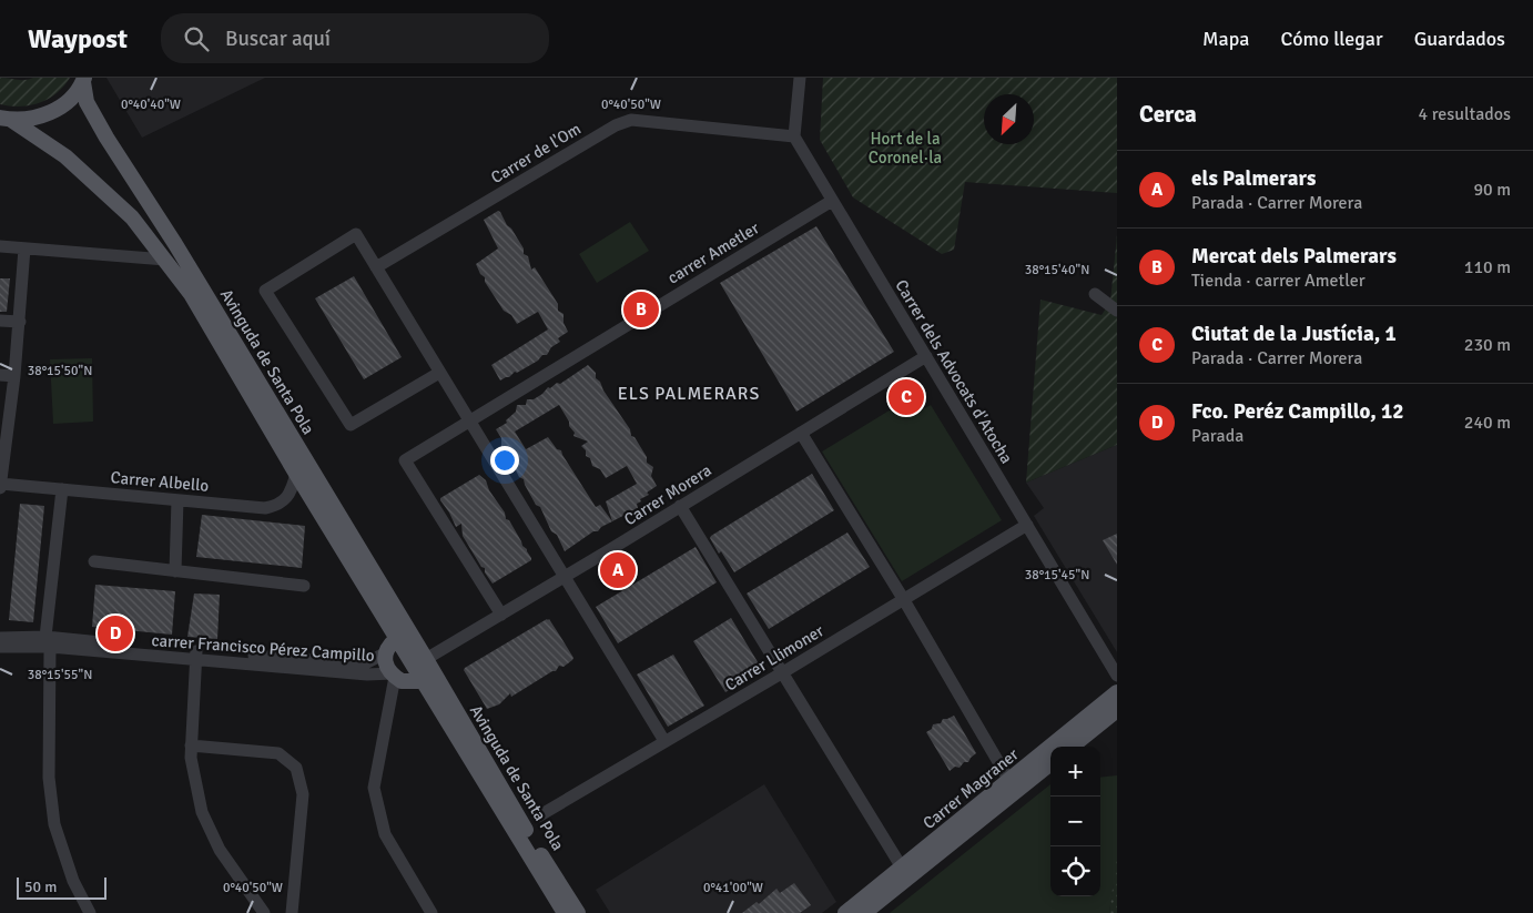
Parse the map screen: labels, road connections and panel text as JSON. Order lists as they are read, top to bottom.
{
  "streets": {
    "main road": ["Avinguda de Santa Pola", "Carrer Magraner"],
    "street": [
      "Carrer de l'Om",
      "carrer Ametler",
      "Carrer dels Advocats d'Atocha",
      "Carrer Albello",
      "Carrer Morera",
      "carrer Francisco Pérez Campillo",
      "Carrer Llimoner"
    ]
  },
  "crossings": [
    ["Carrer de l'Om", "Carrer dels Advocats d'Atocha"],
    ["carrer Ametler", "Carrer dels Advocats d'Atocha"],
    ["carrer Ametler", "Carrer Morera"],
    ["Avinguda de Santa Pola", "Carrer Albello"],
    ["Avinguda de Santa Pola", "Carrer Morera"],
    ["Carrer dels Advocats d'Atocha", "Carrer Morera"],
    ["Carrer dels Advocats d'Atocha", "Carrer Llimoner"]
  ],
  "districts": ["ELS PALMERARS"],
  "parks": ["Hort de la Coronel·la"],
  "scale_bar": "50 m",
  "north": "bottom left",
  "page": {
    "header": "Waypost",
    "search": "Buscar aquí",
    "nav": ["Mapa", "Cómo llegar", "Guardados"],
    "heading": ["Cerca", "4 resultados"],
    "list": [
      {
        "mark": "A",
        "name": "els Palmerars",
        "note": "Parada · Carrer Morera",
        "value": "90 m"
      },
      {
        "mark": "B",
        "name": "Mercat dels Palmerars",
        "note": "Tienda · carrer Ametler",
        "value": "110 m"
      },
      {
        "mark": "C",
        "name": "Ciutat de la Justícia, 1",
        "note": "Parada · Carrer Morera",
        "value": "230 m"
      },
      {
        "mark": "D",
        "name": "Fco. Peréz Campillo, 12",
        "note": "Parada",
        "value": "240 m"
      }
    ],
    "pins": [
      "B",
      "C",
      "A",
      "D"
    ],
    "map_buttons": ["+", "−"],
    "scale": "50 m"
  },
  "coordinates": [
    "0°40'40\"W",
    "0°40'50\"W",
    "38°15'40\"N",
    "38°15'50\"N",
    "38°15'45\"N",
    "38°15'55\"N",
    "0°41'00\"W"
  ]
}
